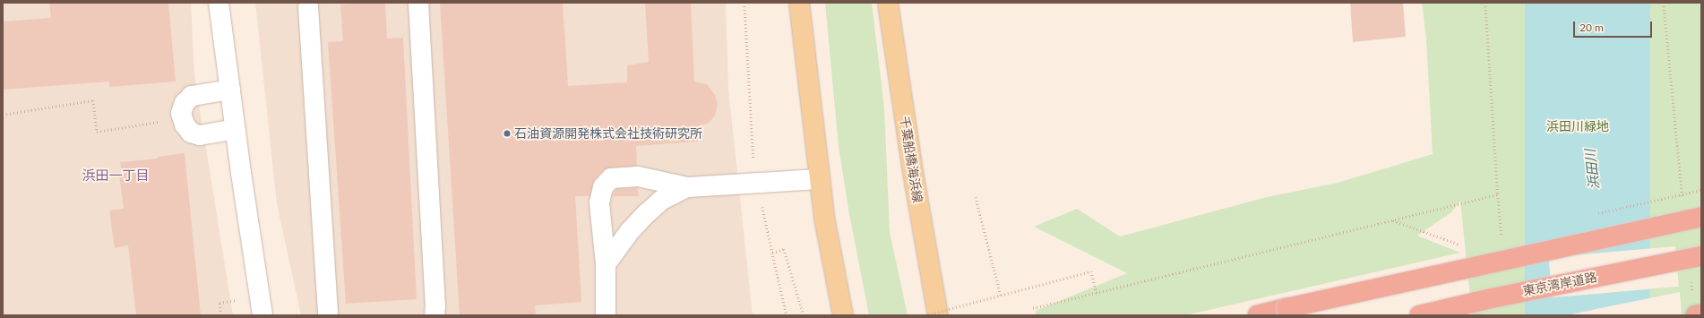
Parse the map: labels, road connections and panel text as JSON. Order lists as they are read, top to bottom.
{
  "streets": {
    "highway": ["東京湾岸道路"],
    "main road": ["千葉船橋海浜線"]
  },
  "districts": ["浜田一丁目"],
  "water": ["浜田川"],
  "parks": ["浜田川緑地"],
  "places": ["石油資源開発株式会社技術研究所"],
  "scale_bar": "20 m"
}
